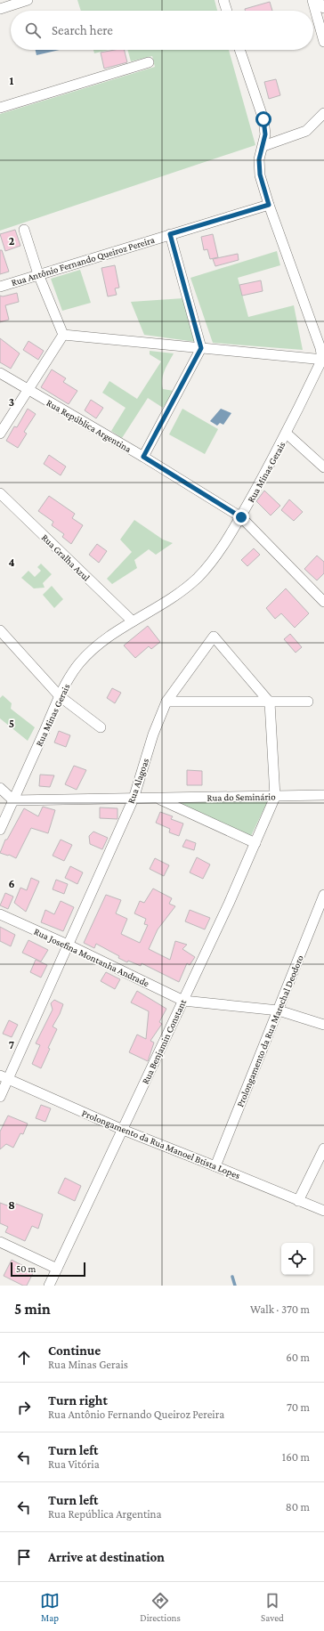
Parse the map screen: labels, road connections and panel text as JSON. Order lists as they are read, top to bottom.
{
  "streets": {
    "street": [
      "Rua Antônio Fernando Queiroz Pereira",
      "Rua República Argentina",
      "Rua Minas Gerais",
      "Rua Gralha Azul",
      "Rua Alagoas",
      "Rua do Seminário",
      "Rua Josefina Montanha Andrade",
      "Prolongamento da Rua Marechal Deodoro",
      "Rua Benjamin Constant",
      "Prolongamento da Rua Manoel Btista Lopes"
    ]
  },
  "crossings": [
    ["Rua República Argentina", "Rua Minas Gerais"],
    ["Rua Minas Gerais", "Rua Gralha Azul"],
    ["Rua Minas Gerais", "Rua do Seminário"],
    ["Rua Alagoas", "Rua do Seminário"],
    ["Rua Alagoas", "Rua Josefina Montanha Andrade"],
    ["Rua Alagoas", "Prolongamento da Rua Manoel Btista Lopes"],
    ["Rua do Seminário", "Rua Benjamin Constant"],
    ["Rua Josefina Montanha Andrade", "Prolongamento da Rua Marechal Deodoro"],
    ["Rua Josefina Montanha Andrade", "Rua Benjamin Constant"],
    ["Prolongamento da Rua Marechal Deodoro", "Prolongamento da Rua Manoel Btista Lopes"],
    ["Rua Benjamin Constant", "Prolongamento da Rua Manoel Btista Lopes"]
  ],
  "scale_bar": "50 m",
  "page": {
    "search": "Search here",
    "scale": "50 m",
    "heading": ["5 min", "Walk · 370 m"],
    "list": [
      ["Continue", "Rua Minas Gerais", "60 m"],
      ["Turn right", "Rua Antônio Fernando Queiroz Pereira", "70 m"],
      ["Turn left", "Rua Vitória", "160 m"],
      ["Turn left", "Rua República Argentina", "80 m"],
      "Arrive at destination"
    ],
    "nav": ["Map", "Directions", "Saved"]
  },
  "grid": {
    "rows": [
      "1",
      "2",
      "3",
      "4",
      "5",
      "6",
      "7",
      "8"
    ]
  }
}
